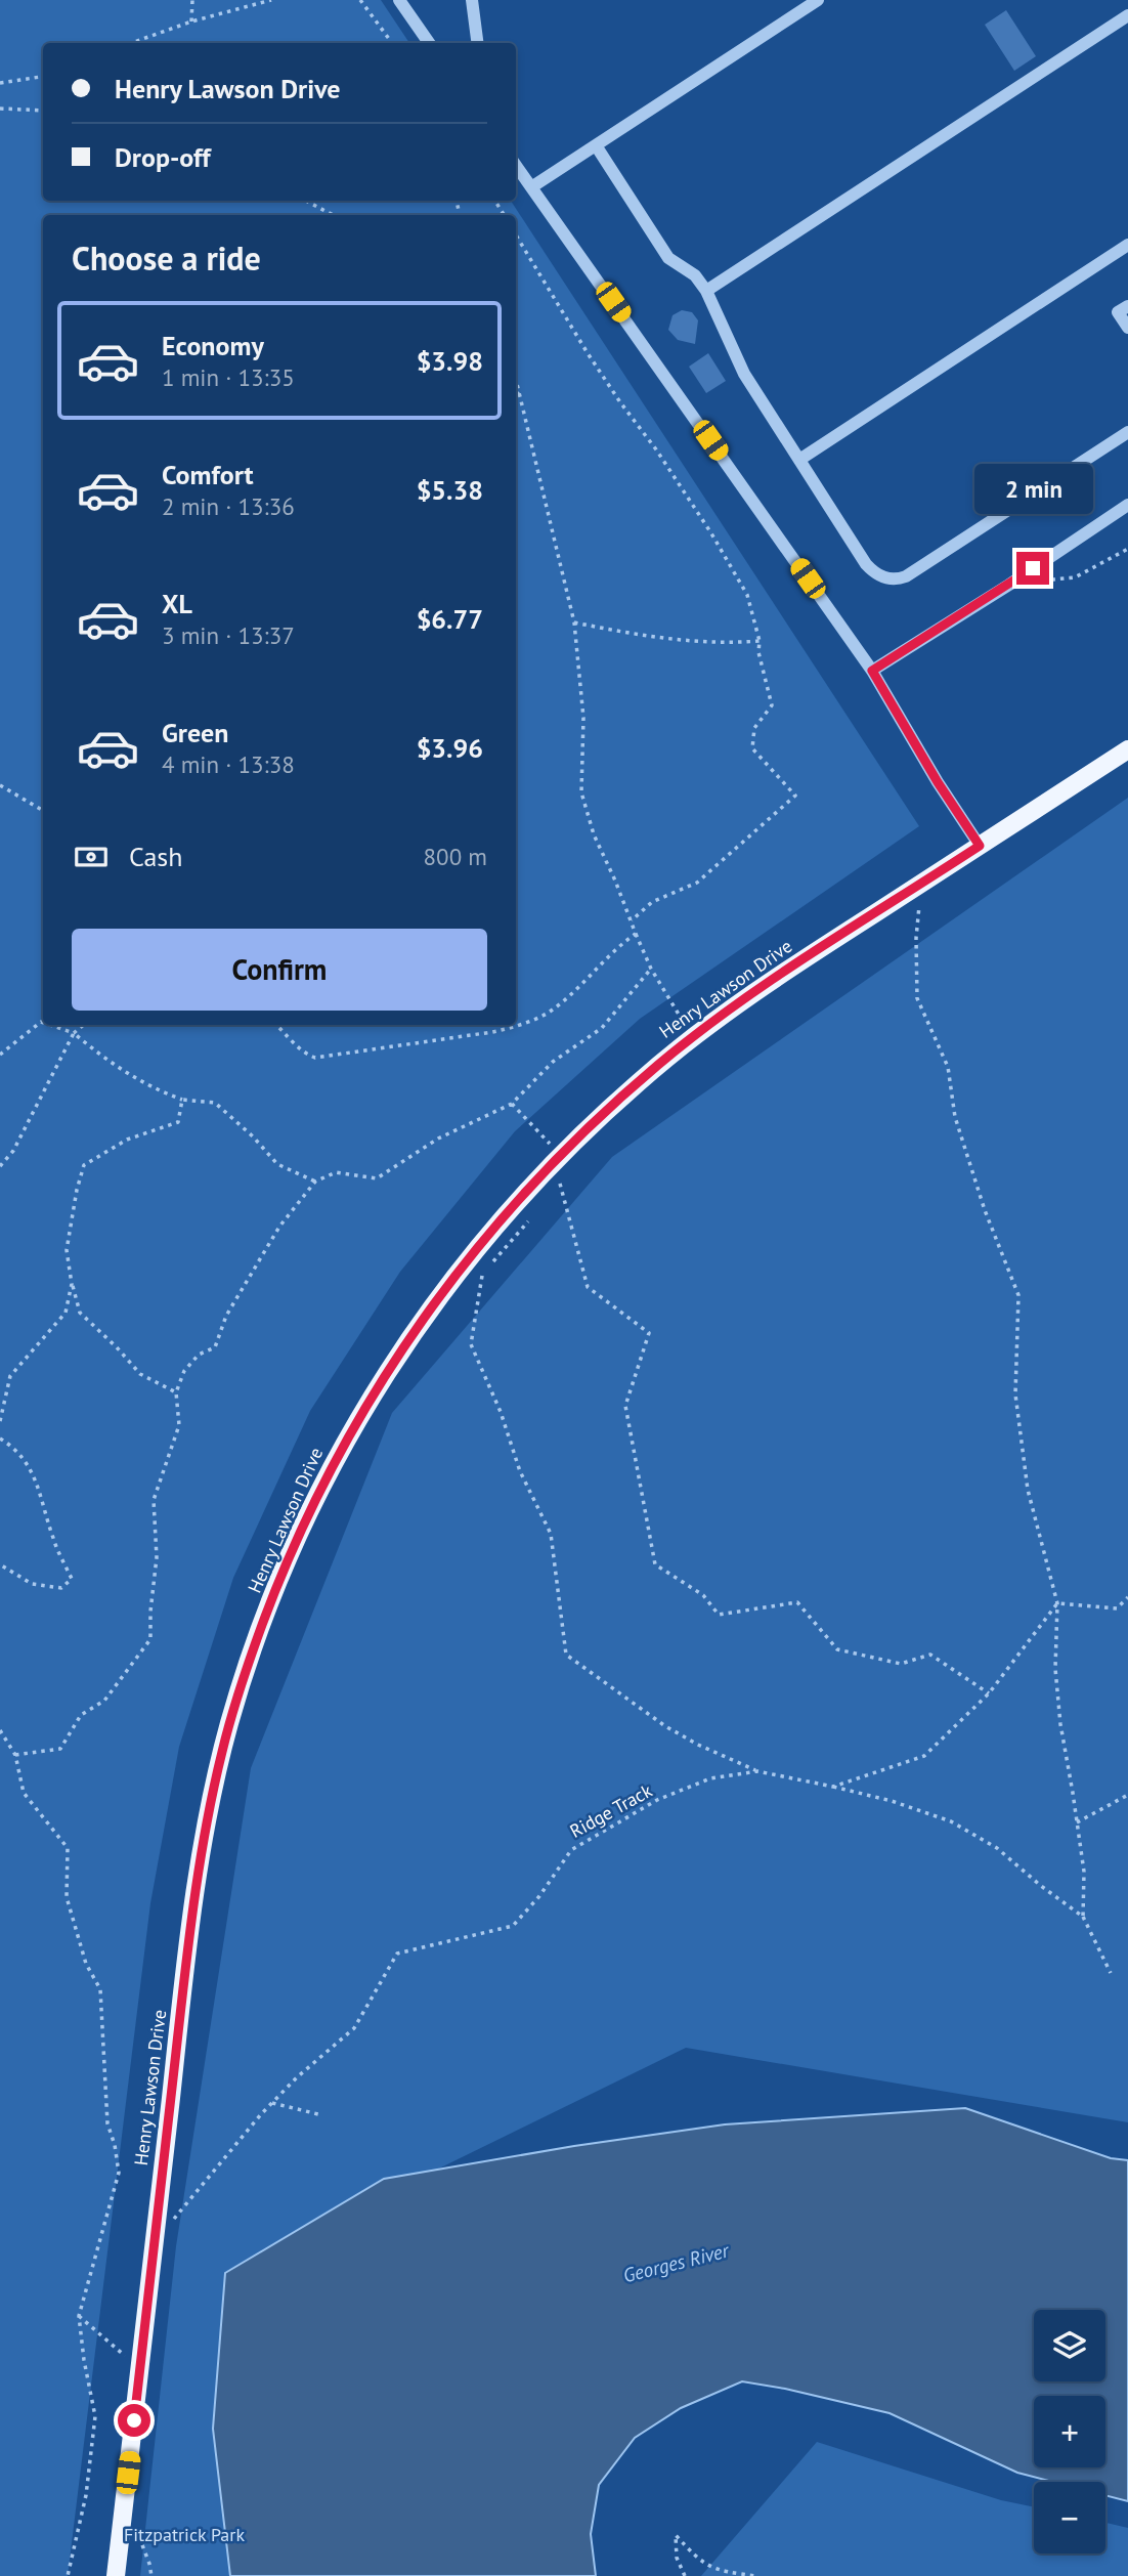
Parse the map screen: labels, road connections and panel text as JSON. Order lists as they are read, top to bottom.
{
  "streets": {
    "main road": ["Henry Lawson Drive"],
    "path": ["Ridge Track"]
  },
  "crossings": [
    ["Henry Lawson Drive", "Ridge Track"]
  ],
  "water": ["Georges River"],
  "parks": ["Fitzpatrick Park"],
  "page": {
    "banner": ["Henry Lawson Drive", "Drop-off"],
    "heading": "Choose a ride",
    "list": [
      {
        "name": "Economy",
        "note": "1 min · 13:35",
        "value": "$3.98"
      },
      {
        "name": "Comfort",
        "note": "2 min · 13:36",
        "value": "$5.38"
      },
      {
        "name": "XL",
        "note": "3 min · 13:37",
        "value": "$6.77"
      },
      {
        "name": "Green",
        "note": "4 min · 13:38",
        "value": "$3.96"
      }
    ],
    "bubble": "2 min",
    "pay": ["Cash", "800 m"],
    "buttons": "Confirm",
    "map_buttons": ["+", "−"]
  }
}
